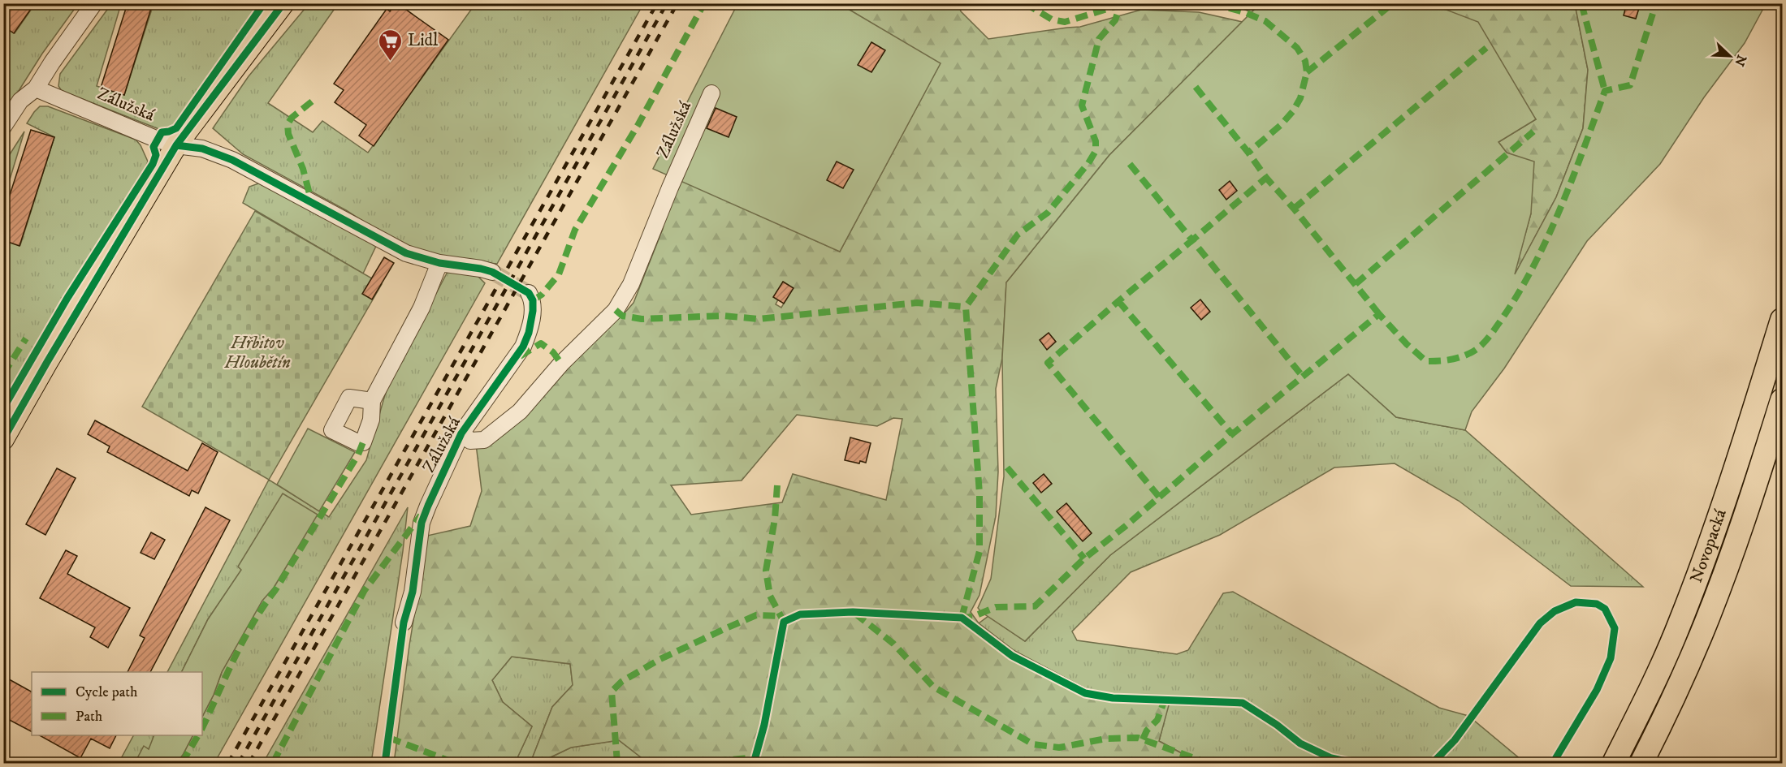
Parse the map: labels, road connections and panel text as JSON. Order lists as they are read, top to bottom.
{
  "streets": {
    "highway": ["Novopacká"],
    "street": ["Zálužská"]
  },
  "parks": ["Hřbitov Hloubětín"],
  "places": {
    "supermarket": ["Lidl"]
  },
  "legend": ["Cycle path", "Path"],
  "north": "bottom right"
}
